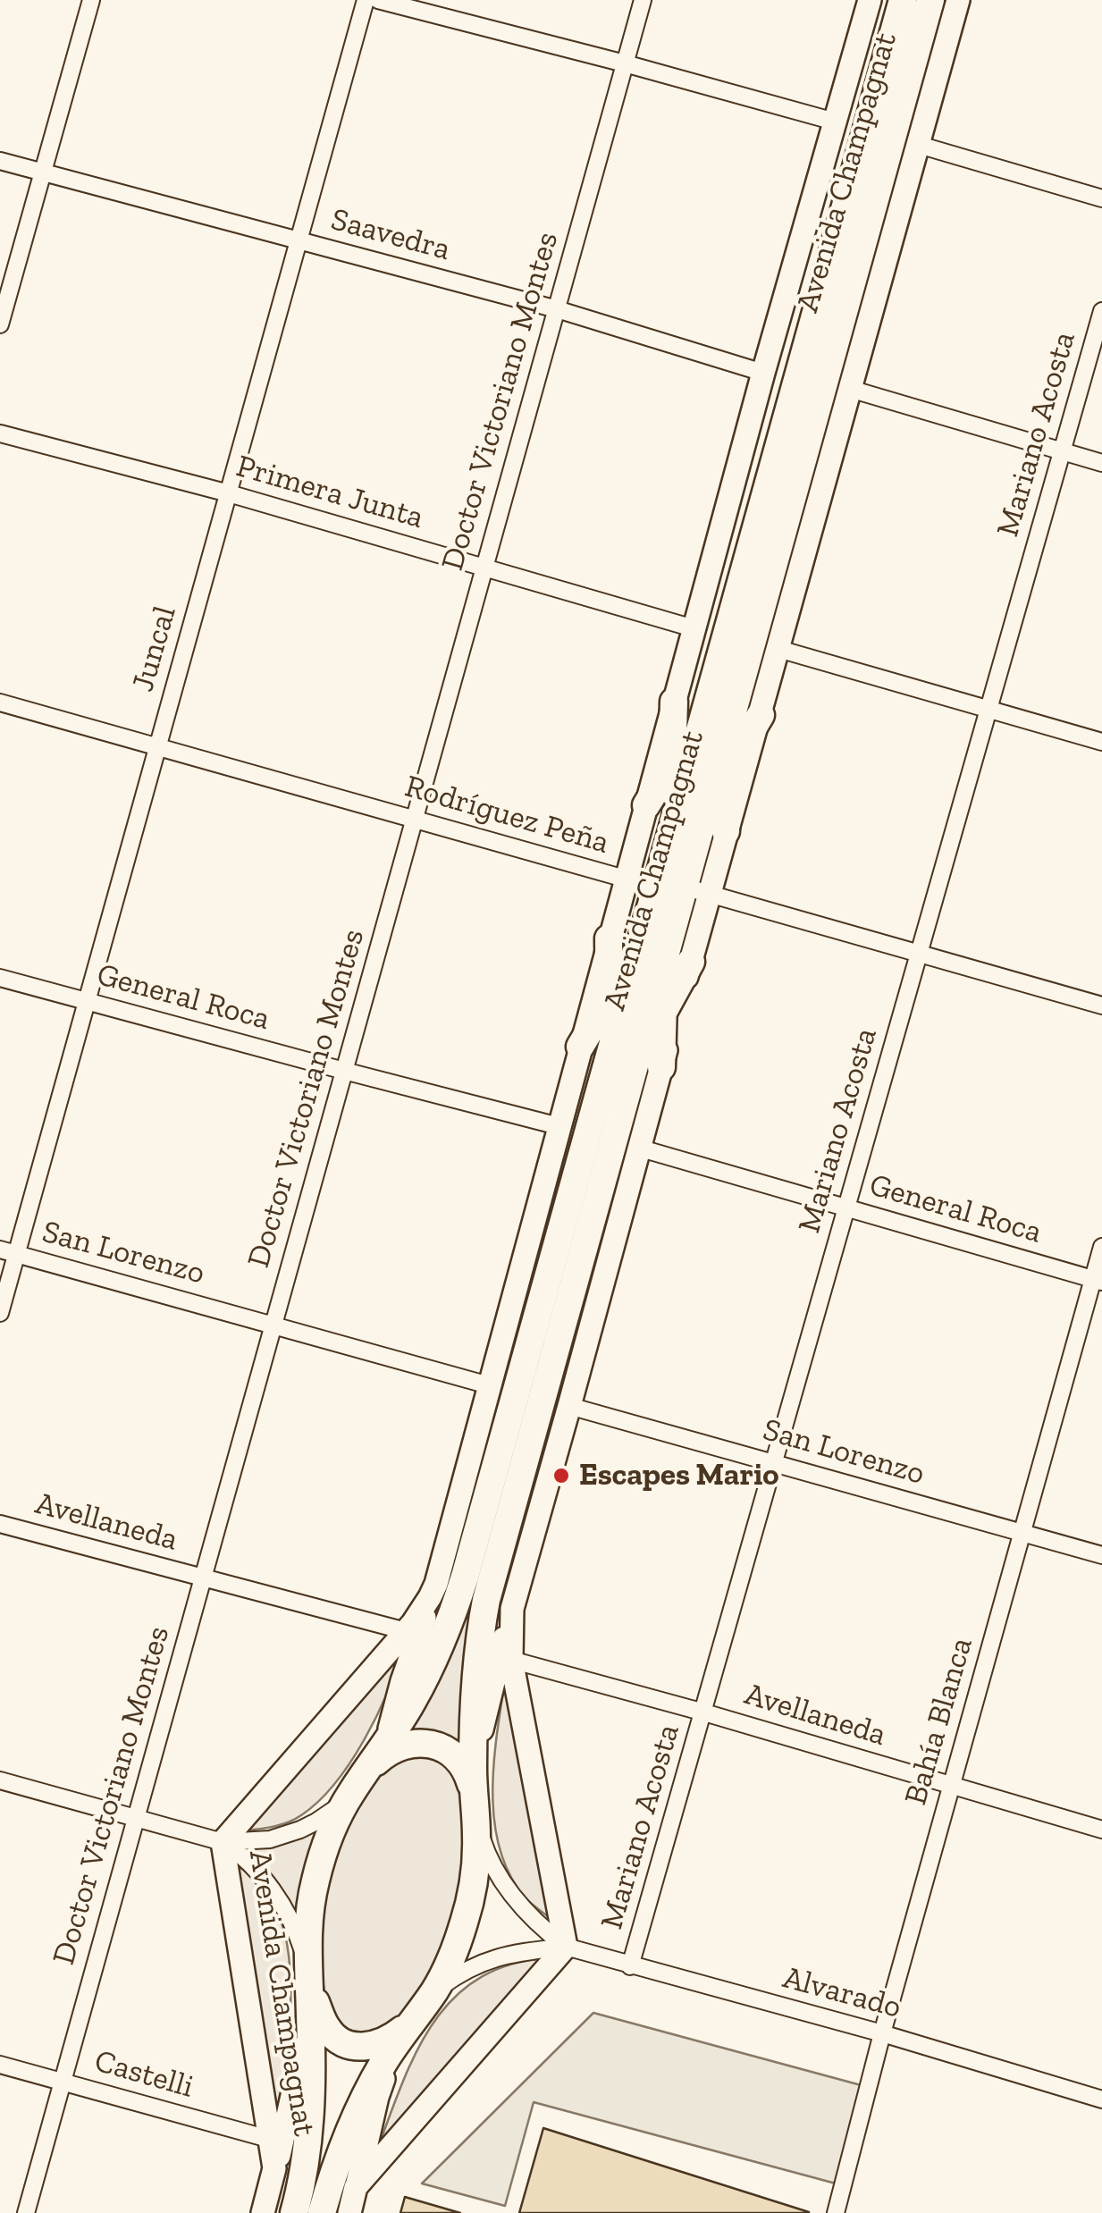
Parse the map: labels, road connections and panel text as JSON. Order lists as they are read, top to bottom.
{
  "streets": {
    "highway": ["Avenida Champagnat"],
    "street": [
      "Saavedra",
      "Doctor Victoriano Montes",
      "Mariano Acosta",
      "Primera Junta",
      "Juncal",
      "Rodríguez Peña",
      "General Roca",
      "San Lorenzo",
      "Avellaneda",
      "Bahía Blanca",
      "Alvarado",
      "Castelli"
    ]
  },
  "crossings": [
    ["Avenida Champagnat", "Saavedra"],
    ["Avenida Champagnat", "Primera Junta"],
    ["Avenida Champagnat", "Rodríguez Peña"],
    ["Avenida Champagnat", "General Roca"],
    ["Avenida Champagnat", "San Lorenzo"],
    ["Avenida Champagnat", "Avellaneda"],
    ["Avenida Champagnat", "Alvarado"],
    ["Avenida Champagnat", "Castelli"],
    ["Saavedra", "Doctor Victoriano Montes"],
    ["Saavedra", "Juncal"],
    ["Doctor Victoriano Montes", "Primera Junta"],
    ["Doctor Victoriano Montes", "Rodríguez Peña"],
    ["Doctor Victoriano Montes", "General Roca"],
    ["Doctor Victoriano Montes", "San Lorenzo"],
    ["Doctor Victoriano Montes", "Avellaneda"],
    ["Doctor Victoriano Montes", "Castelli"],
    ["Mariano Acosta", "Rodríguez Peña"],
    ["Mariano Acosta", "General Roca"],
    ["Mariano Acosta", "San Lorenzo"],
    ["Mariano Acosta", "Avellaneda"],
    ["Mariano Acosta", "Alvarado"],
    ["Primera Junta", "Juncal"],
    ["Juncal", "Rodríguez Peña"],
    ["Juncal", "General Roca"],
    ["Juncal", "San Lorenzo"],
    ["General Roca", "Bahía Blanca"],
    ["San Lorenzo", "Bahía Blanca"],
    ["Avellaneda", "Bahía Blanca"],
    ["Bahía Blanca", "Alvarado"]
  ],
  "places": ["Escapes Mario"]
}
